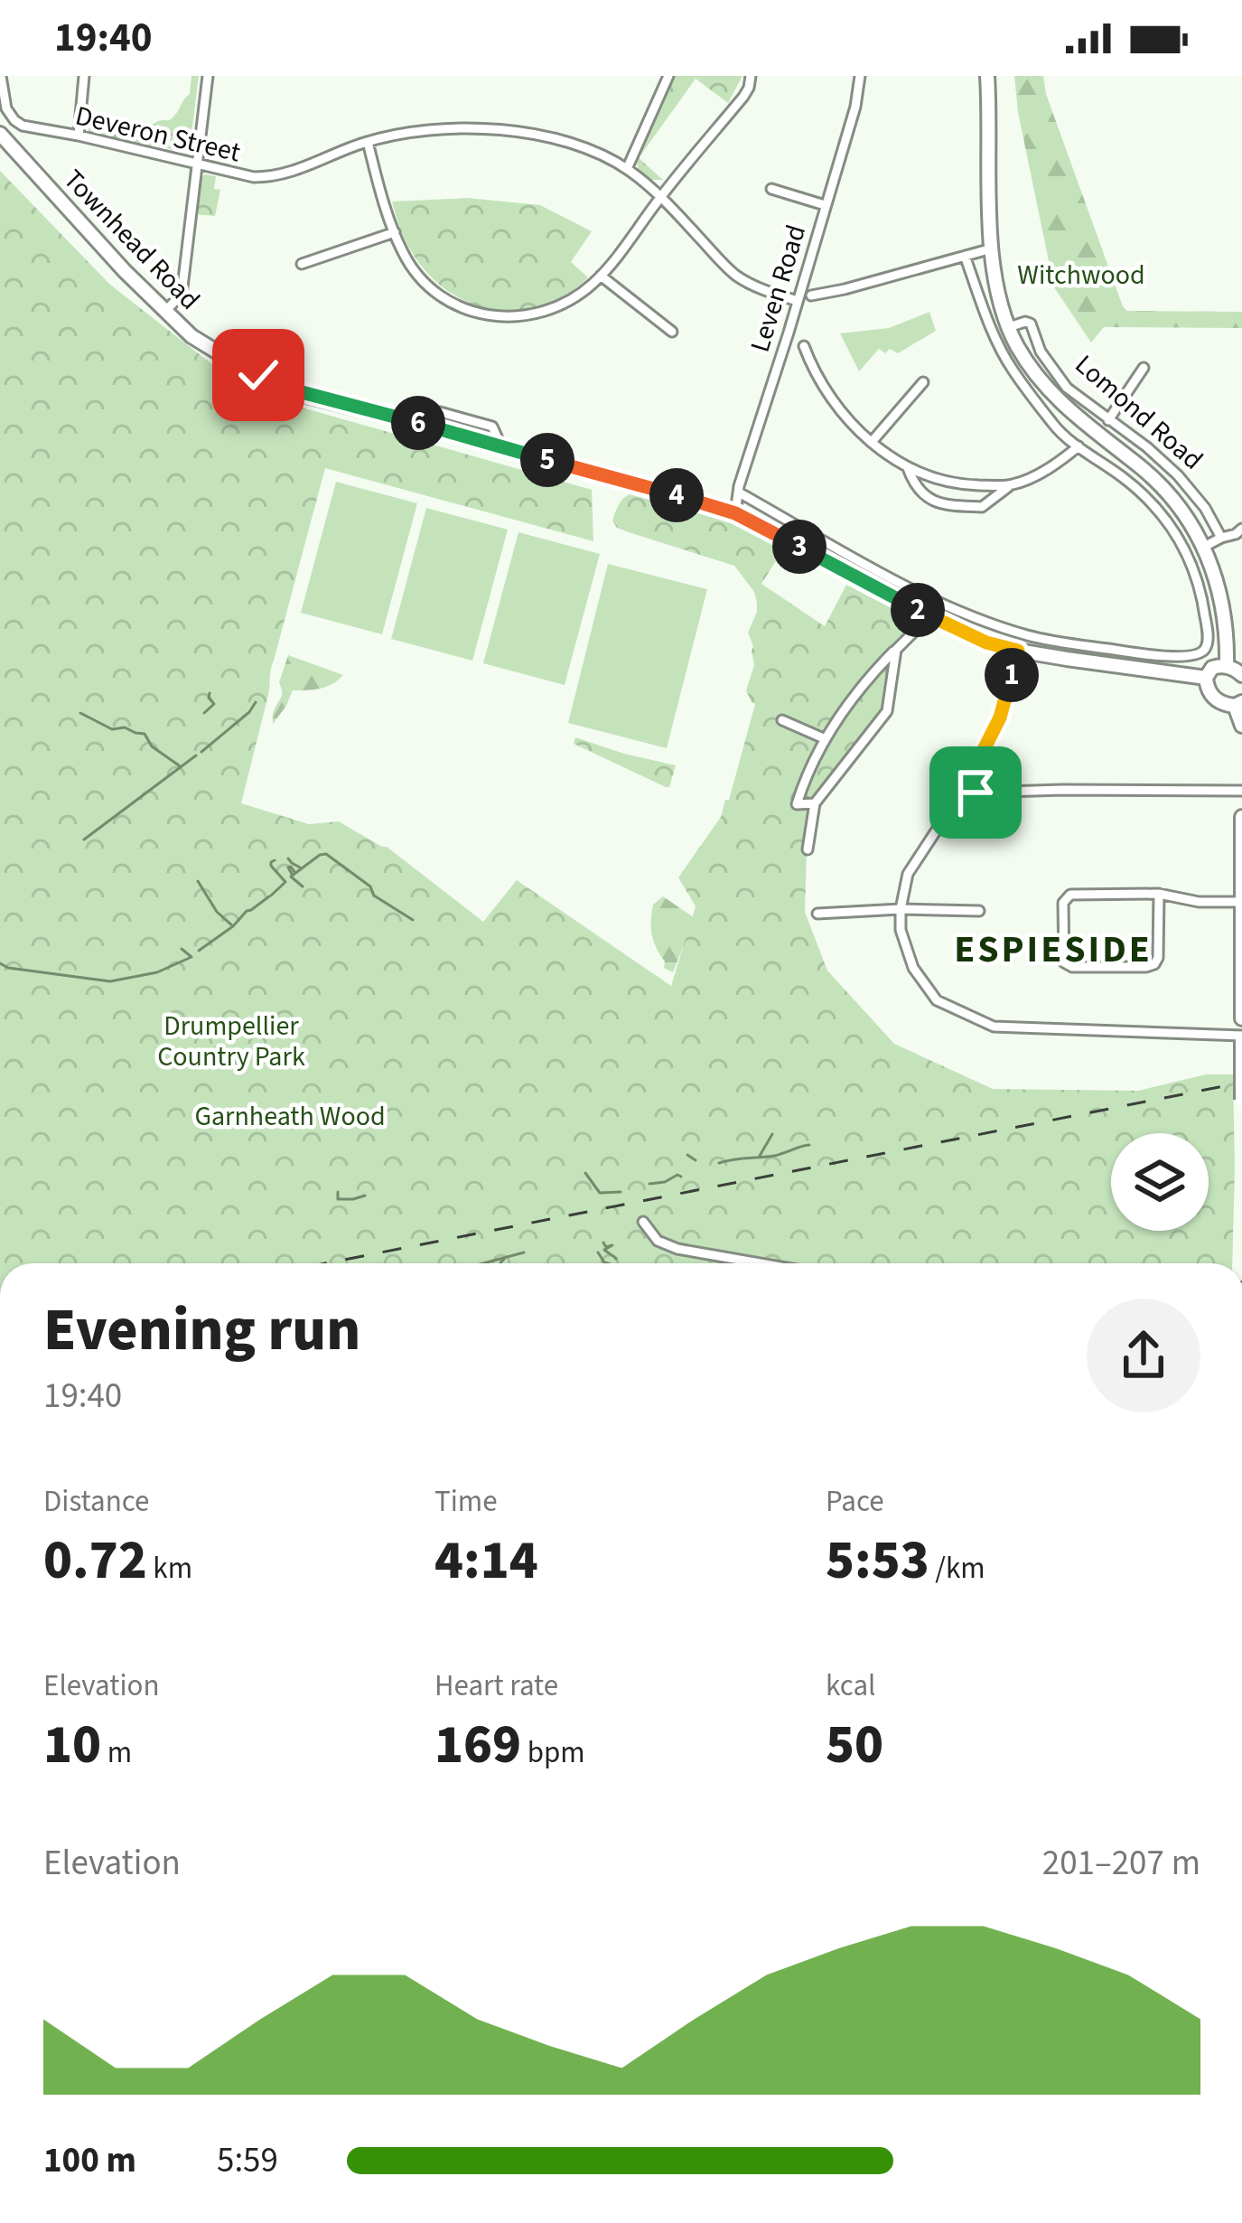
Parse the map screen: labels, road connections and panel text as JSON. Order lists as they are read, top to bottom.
{
  "streets": {
    "street": [
      "Deveron Street",
      "Townhead Road",
      "Leven Road",
      "Lomond Road"
    ]
  },
  "crossings": [
    ["Deveron Street", "Leven Road"],
    ["Townhead Road", "Leven Road"]
  ],
  "districts": ["ESPIESIDE"],
  "parks": ["Witchwood", "Drumpellier Country Park", "Garnheath Wood"],
  "page": {
    "status": "19:40",
    "pins": [
      "6",
      "5",
      "4",
      "3",
      "2",
      "1"
    ],
    "heading": ["Evening run", "19:40"],
    "stats": [
      ["Distance", "0.72 km"],
      ["Time", "4:14"],
      ["Pace", "5:53 /km"],
      ["Elevation", "10 m"],
      ["Heart rate", "169 bpm"],
      ["kcal", "50"]
    ],
    "chart": ["Elevation", "201–207 m"],
    "list": [
      {
        "name": "100 m",
        "note": "5:59"
      }
    ]
  }
}
